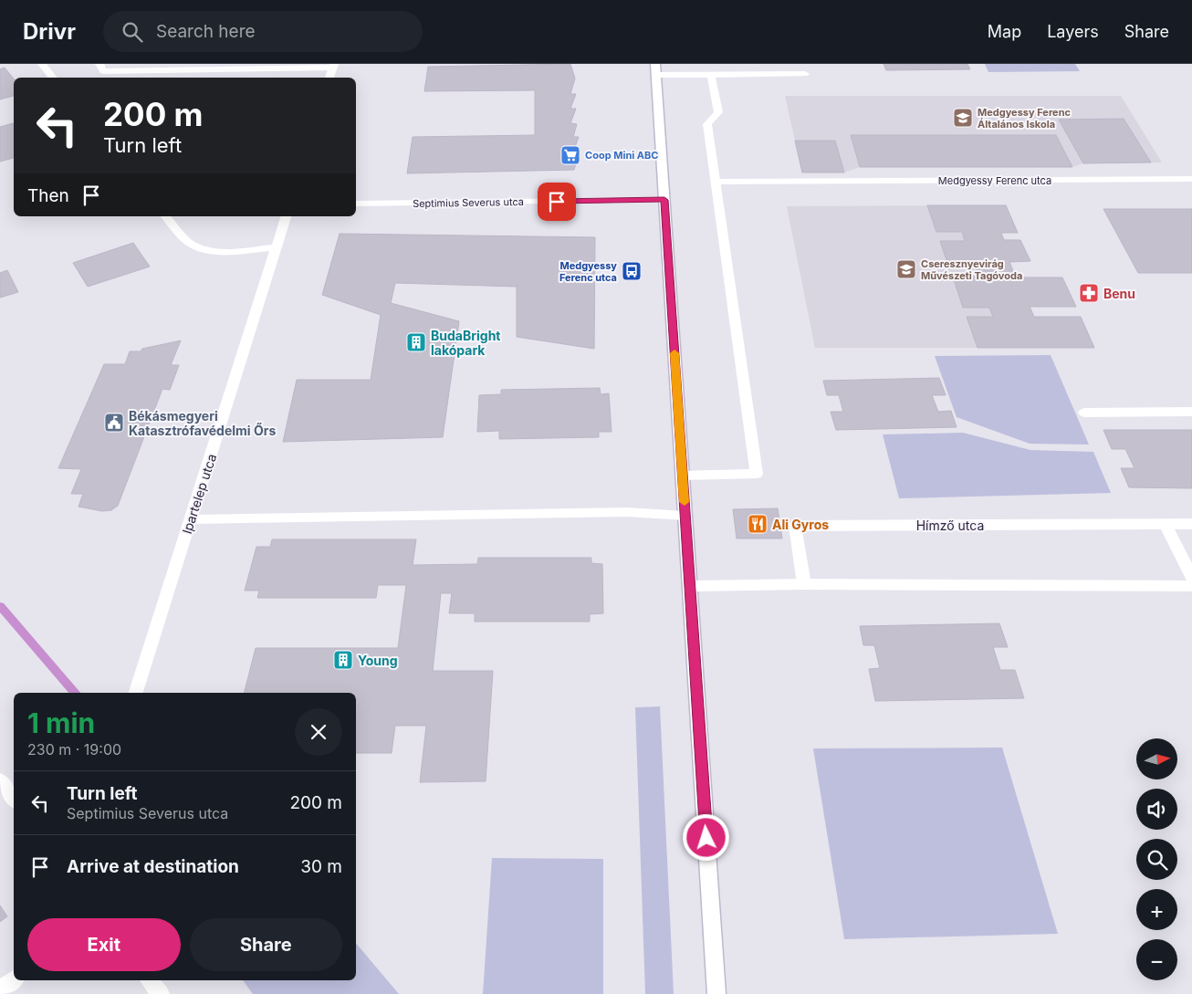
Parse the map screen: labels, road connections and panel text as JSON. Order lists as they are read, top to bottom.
{
  "streets": {
    "street": [
      "Medgyessy Ferenc utca",
      "Septimius Severus utca",
      "Ipartelep utca",
      "Hímző utca"
    ]
  },
  "places": {
    "school or university": ["Medgyessy Ferenc Általános Iskola", "Cseresznyevirág Művészeti Tagóvoda"],
    "supermarket": ["Coop Mini ABC"],
    "bus stop": ["Medgyessy Ferenc utca"],
    "pharmacy": ["Benu"],
    "building": ["BudaBright lakópark", "Young"],
    "public building": ["Békásmegyeri Katasztrófavédelmi Őrs"],
    "restaurant": ["Ali Gyros"]
  },
  "north": "right",
  "page": {
    "header": "Drivr",
    "search": "Search here",
    "nav": ["Map", "Layers", "Share"],
    "turn": ["200 m", "Turn left"],
    "then": "Then",
    "heading": ["1 min", "230 m · 19:00"],
    "map_buttons": ["+", "−"],
    "list": [
      {
        "name": "Turn left",
        "note": "Septimius Severus utca",
        "value": "200 m"
      },
      {
        "name": "Arrive at destination",
        "value": "30 m"
      }
    ],
    "buttons": ["Exit", "Share"]
  }
}
